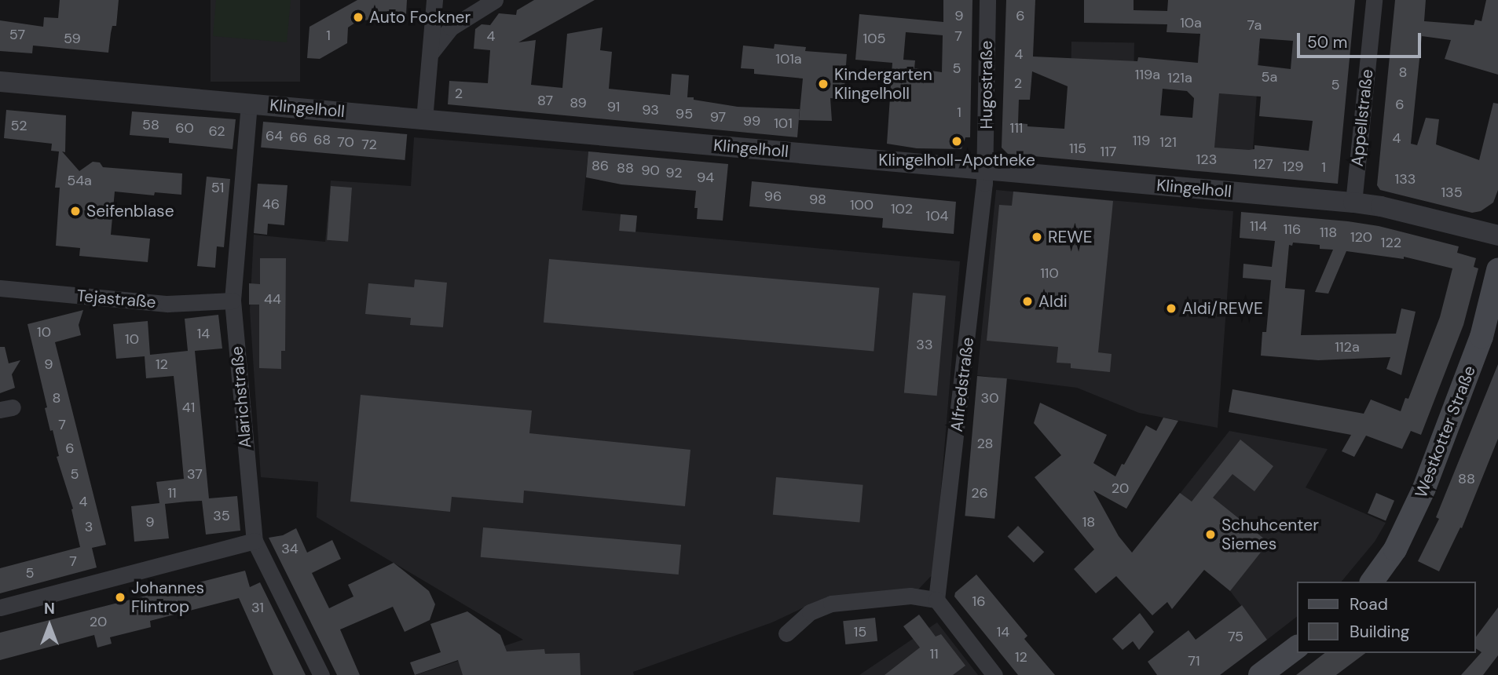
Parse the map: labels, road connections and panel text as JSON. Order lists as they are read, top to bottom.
{
  "streets": {
    "main road": ["Westkotter Straße"],
    "street": [
      "Hugostraße",
      "Klingelholl",
      "Appellstraße",
      "Tejastraße",
      "Alfredstraße",
      "Alarichstraße"
    ]
  },
  "crossings": [
    ["Hugostraße", "Klingelholl"],
    ["Hugostraße", "Alfredstraße"],
    ["Klingelholl", "Appellstraße"],
    ["Klingelholl", "Alfredstraße"],
    ["Klingelholl", "Alarichstraße"],
    ["Tejastraße", "Alarichstraße"]
  ],
  "places": [
    "Auto Fockner",
    "Kindergarten Klingelholl",
    "Klingelholl-Apotheke",
    "Seifenblase",
    "REWE",
    "Aldi",
    "Aldi/REWE",
    "Schuhcenter Siemes",
    "Johannes Flintrop"
  ],
  "house_numbers": [
    "9",
    "6",
    "10a",
    "7a",
    "57",
    "1",
    "4",
    "7",
    "59",
    "105",
    "4",
    "101a",
    "5",
    "8",
    "119a",
    "5a",
    "121a",
    "2",
    "5",
    "2",
    "87",
    "89",
    "6",
    "91",
    "93",
    "1",
    "95",
    "97",
    "99",
    "101",
    "58",
    "52",
    "60",
    "111",
    "62",
    "64",
    "66",
    "4",
    "68",
    "119",
    "70",
    "121",
    "72",
    "115",
    "117",
    "123",
    "127",
    "86",
    "129",
    "1",
    "88",
    "90",
    "92",
    "94",
    "133",
    "54a",
    "51",
    "135",
    "96",
    "98",
    "46",
    "100",
    "102",
    "104",
    "114",
    "116",
    "118",
    "120",
    "122",
    "110",
    "44",
    "10",
    "14",
    "10",
    "33",
    "112a",
    "9",
    "12",
    "8",
    "30",
    "41",
    "7",
    "28",
    "6",
    "5",
    "37",
    "88",
    "20",
    "11",
    "26",
    "4",
    "35",
    "9",
    "18",
    "3",
    "34",
    "7",
    "5",
    "16",
    "31",
    "20",
    "15",
    "14",
    "75",
    "11",
    "12",
    "71"
  ],
  "legend": ["Road", "Building"],
  "scale_bar": "50 m",
  "north": "top"
}
